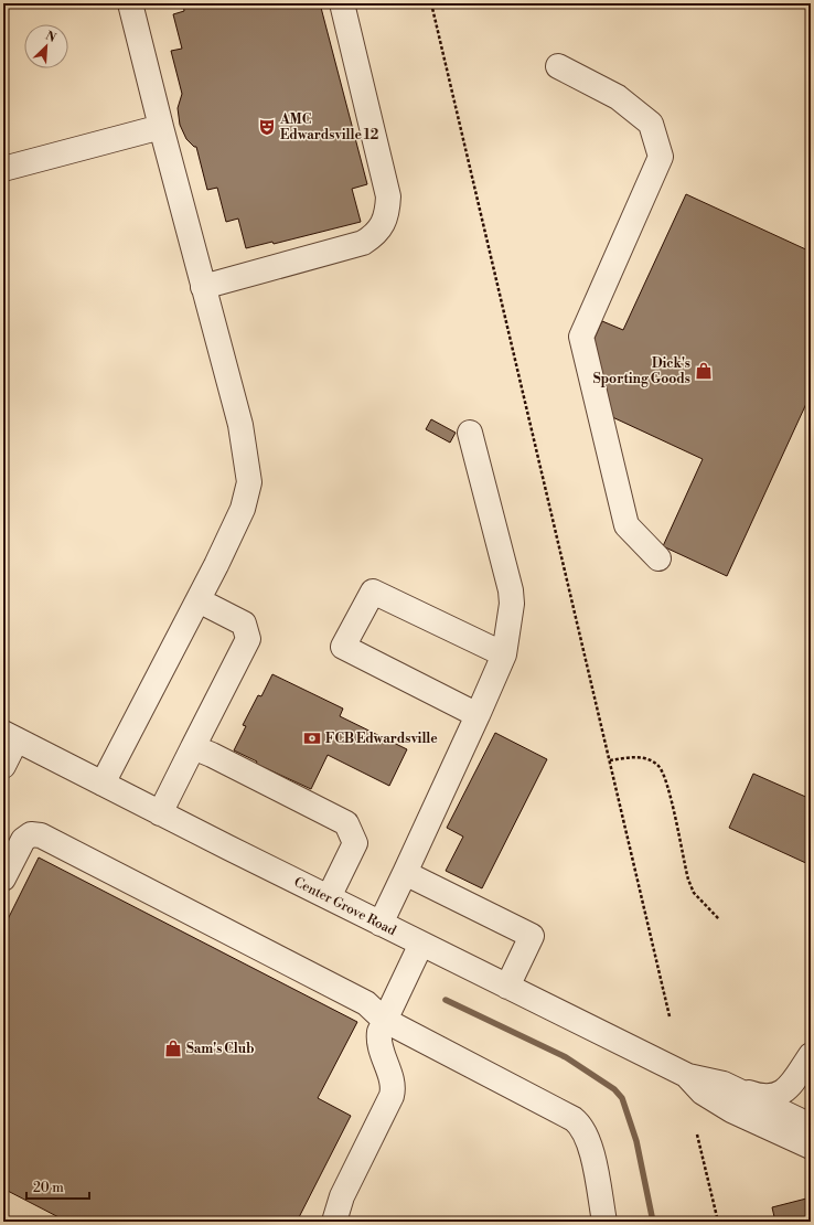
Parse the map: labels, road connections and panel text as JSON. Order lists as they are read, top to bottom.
{
  "streets": {
    "street": ["Center Grove Road"]
  },
  "places": {
    "theatre": ["AMC Edwardsville 12"],
    "shop": ["Dick's Sporting Goods", "Sam's Club"],
    "bank": ["FCB Edwardsville"]
  },
  "scale_bar": "20 m",
  "north": "top right"
}
